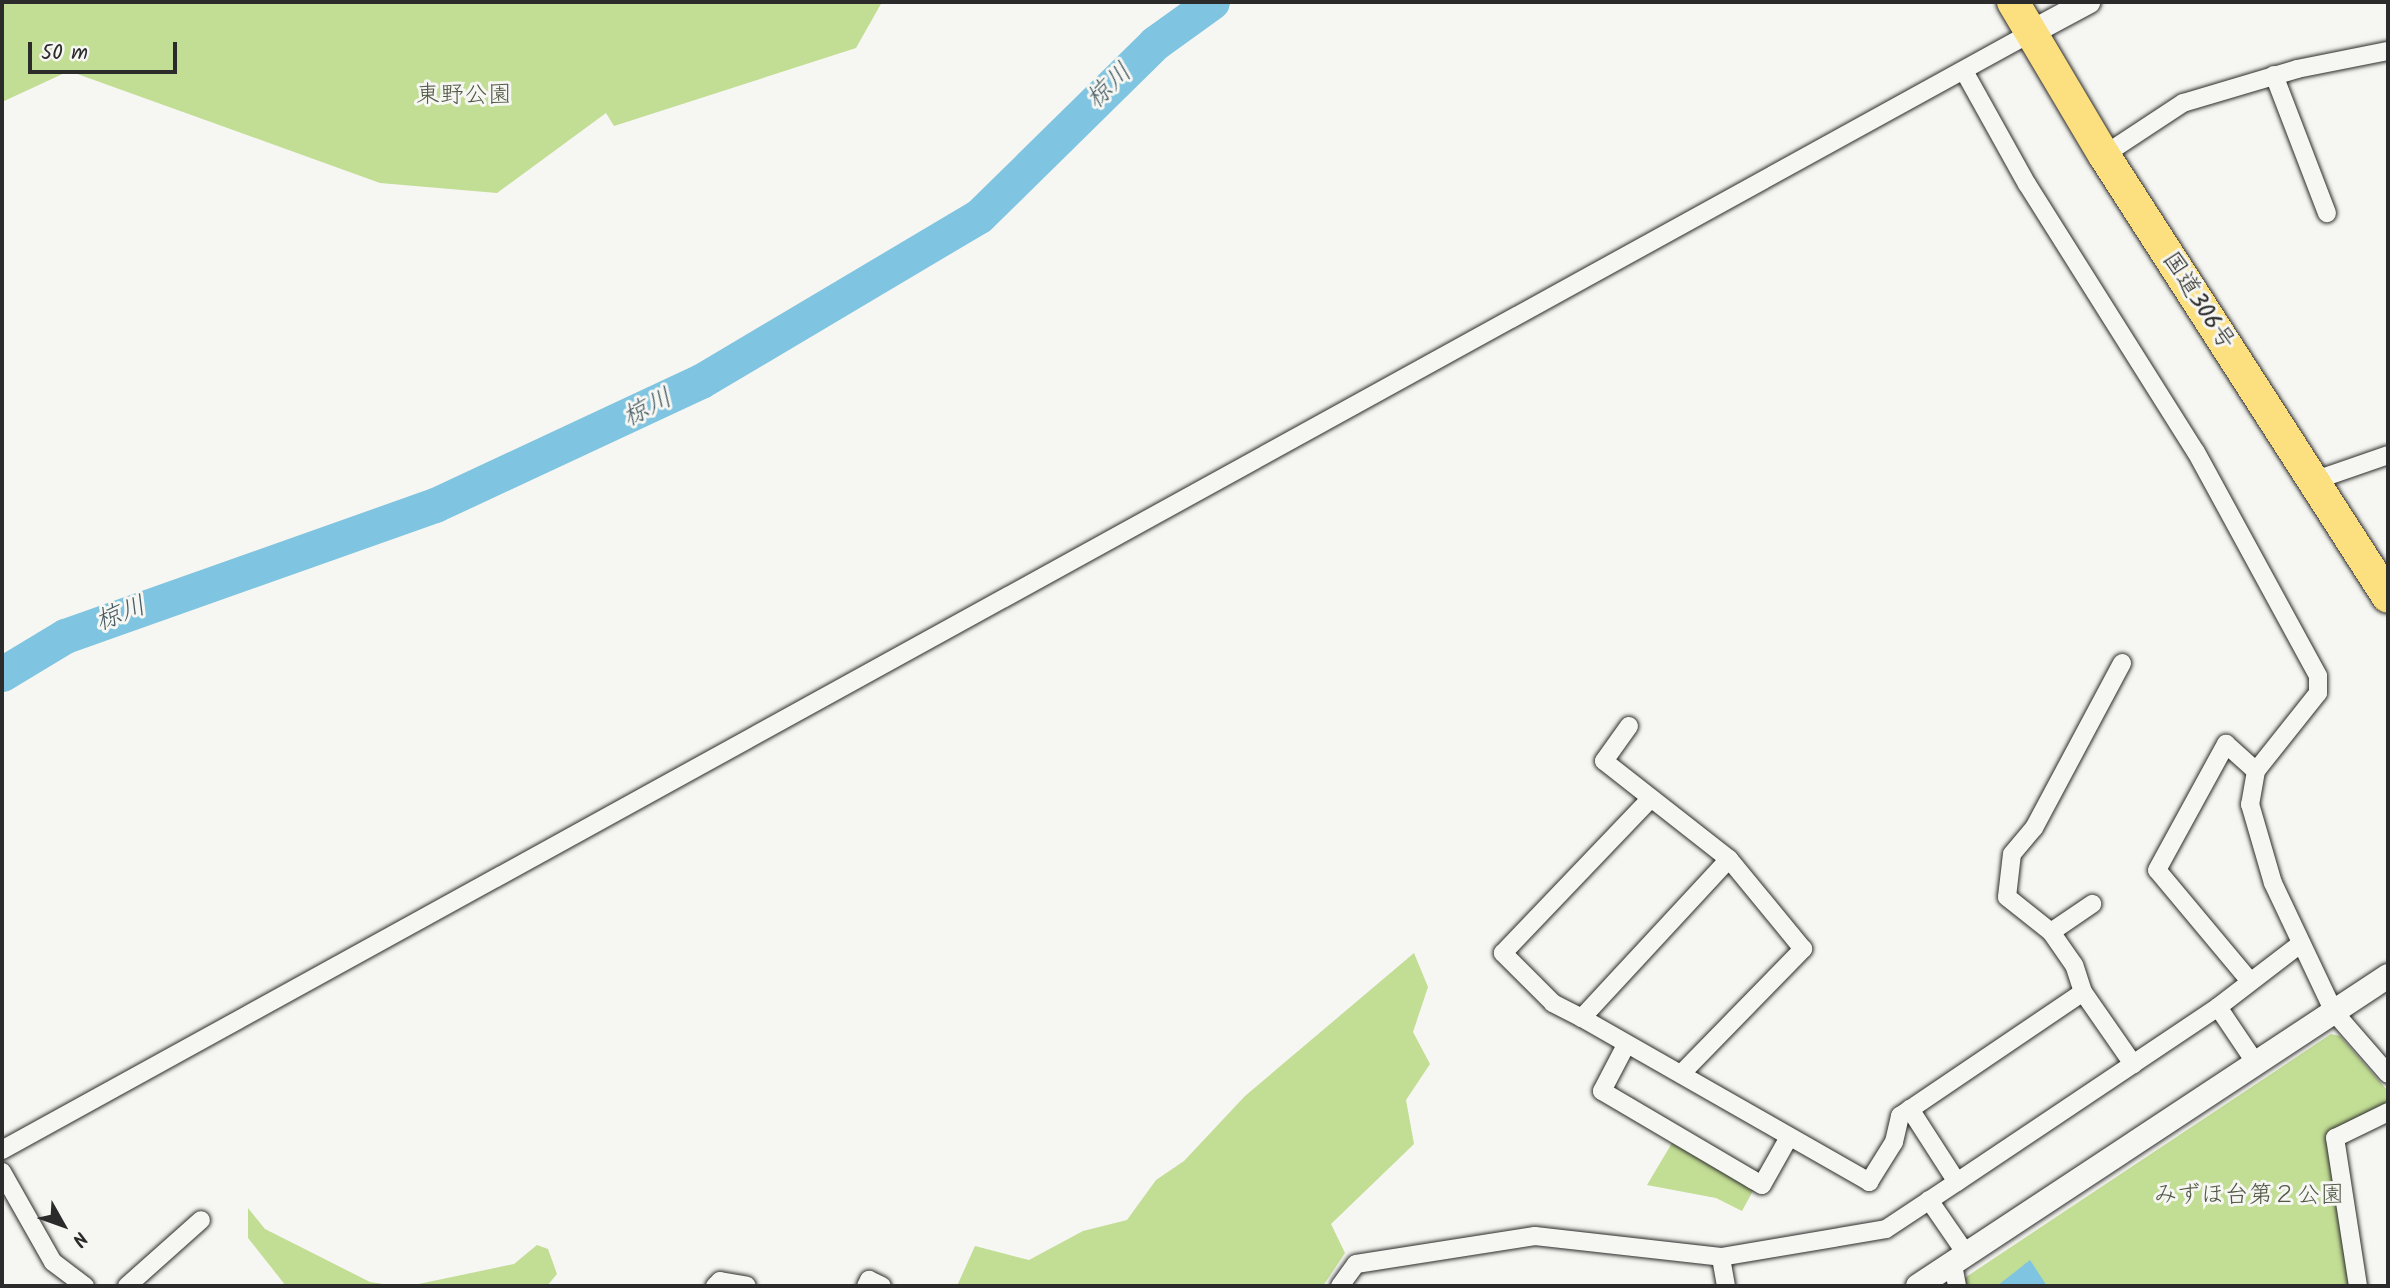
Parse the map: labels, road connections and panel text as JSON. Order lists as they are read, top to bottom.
{
  "streets": {
    "highway": ["国道306号"]
  },
  "water": ["椋川"],
  "parks": ["東野公園", "みずほ台第２公園"],
  "scale_bar": "50 m",
  "north": "bottom right"
}
